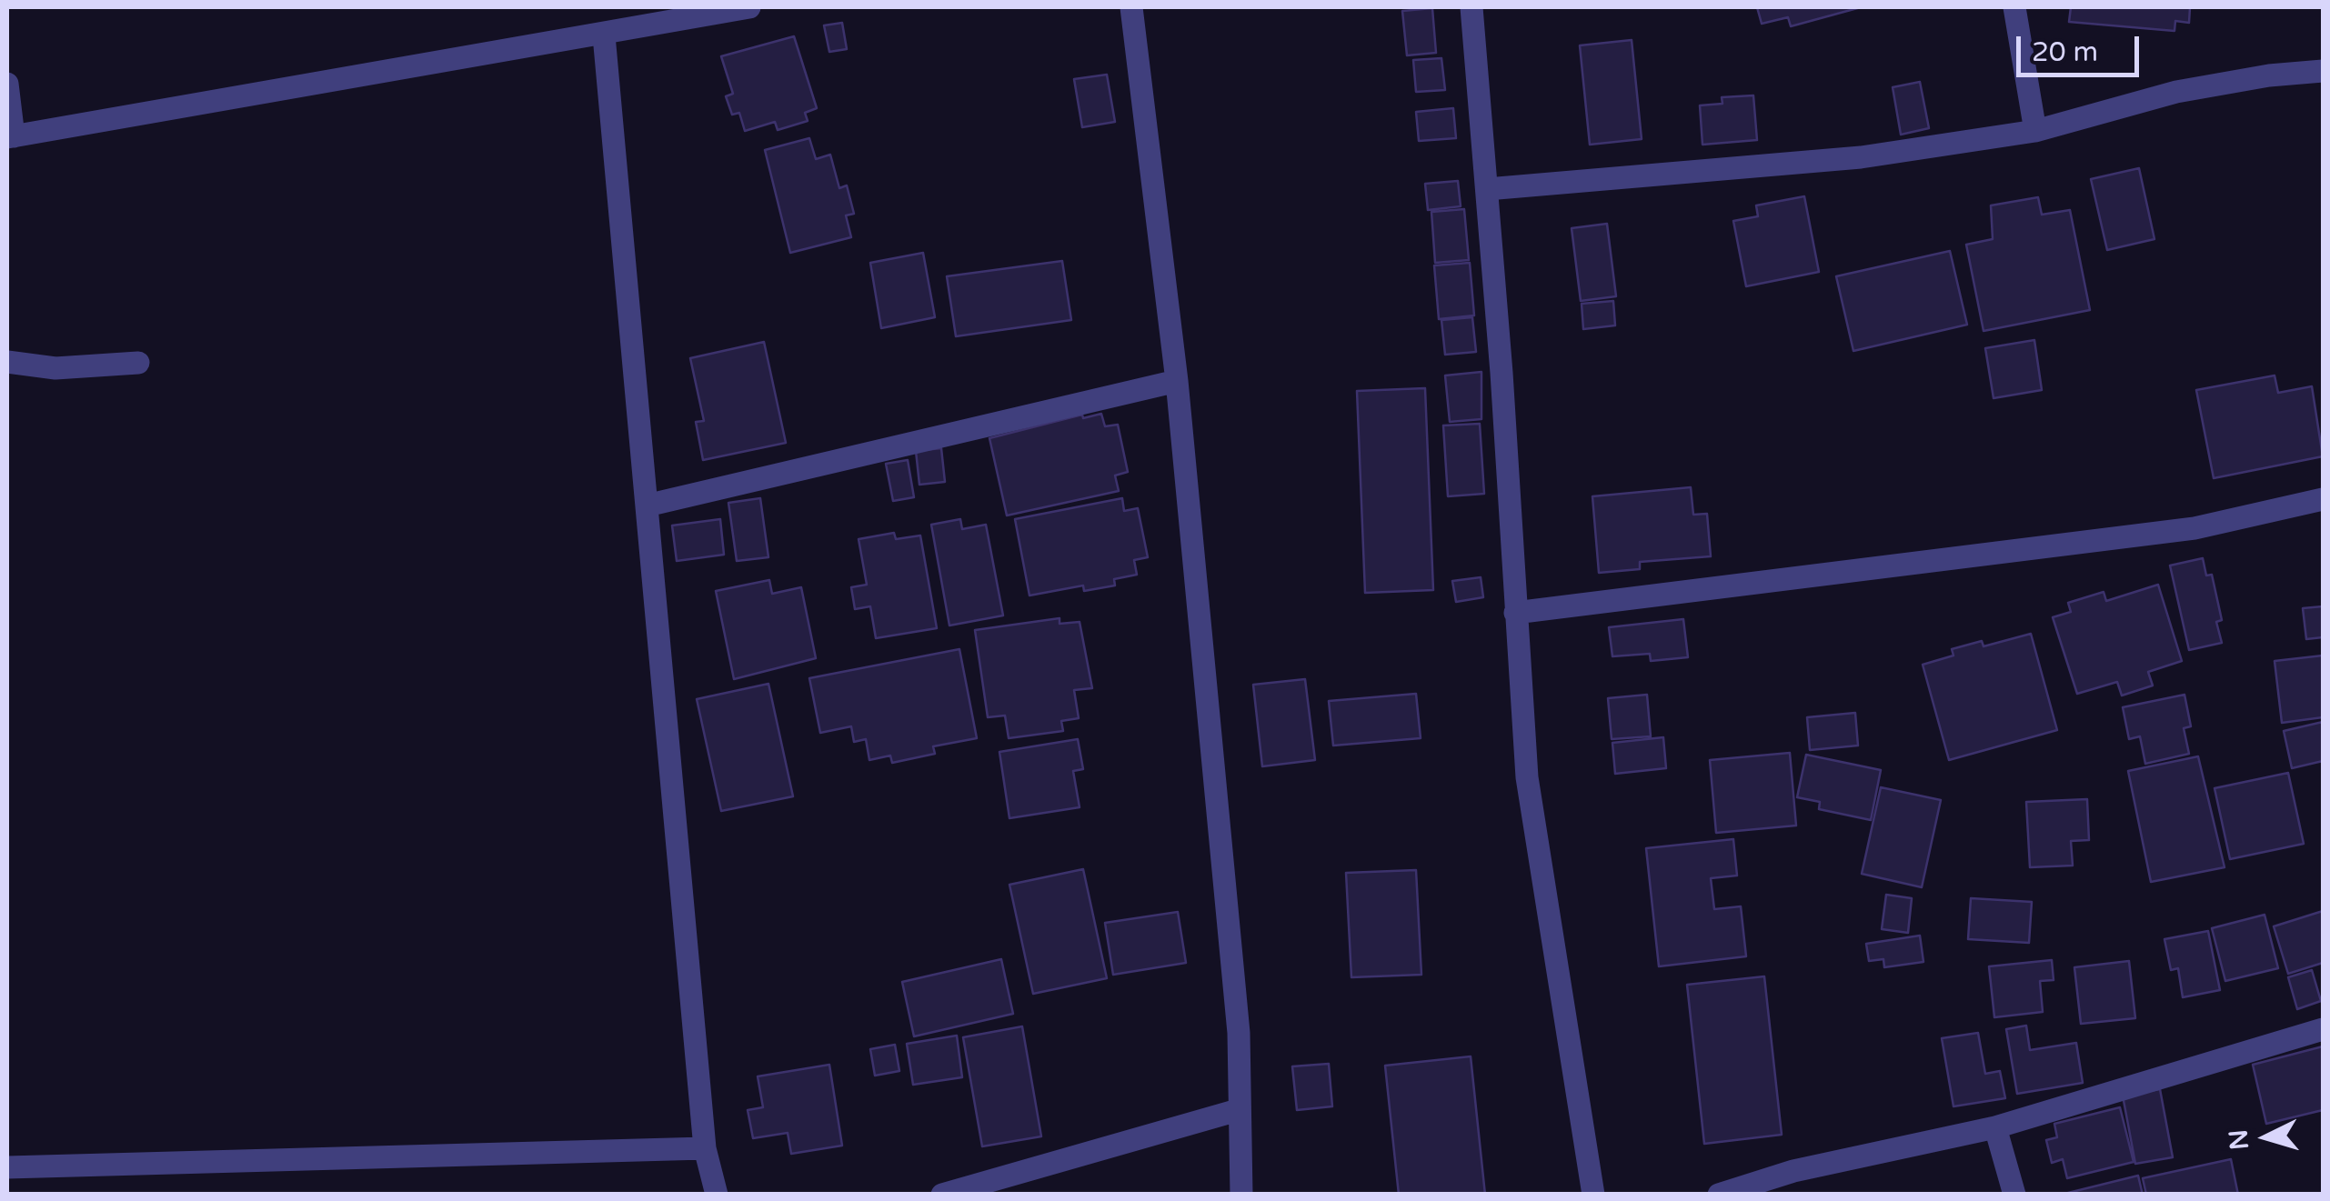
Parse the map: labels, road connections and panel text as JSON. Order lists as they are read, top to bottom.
{
  "scale_bar": "20 m",
  "north": "left"
}
